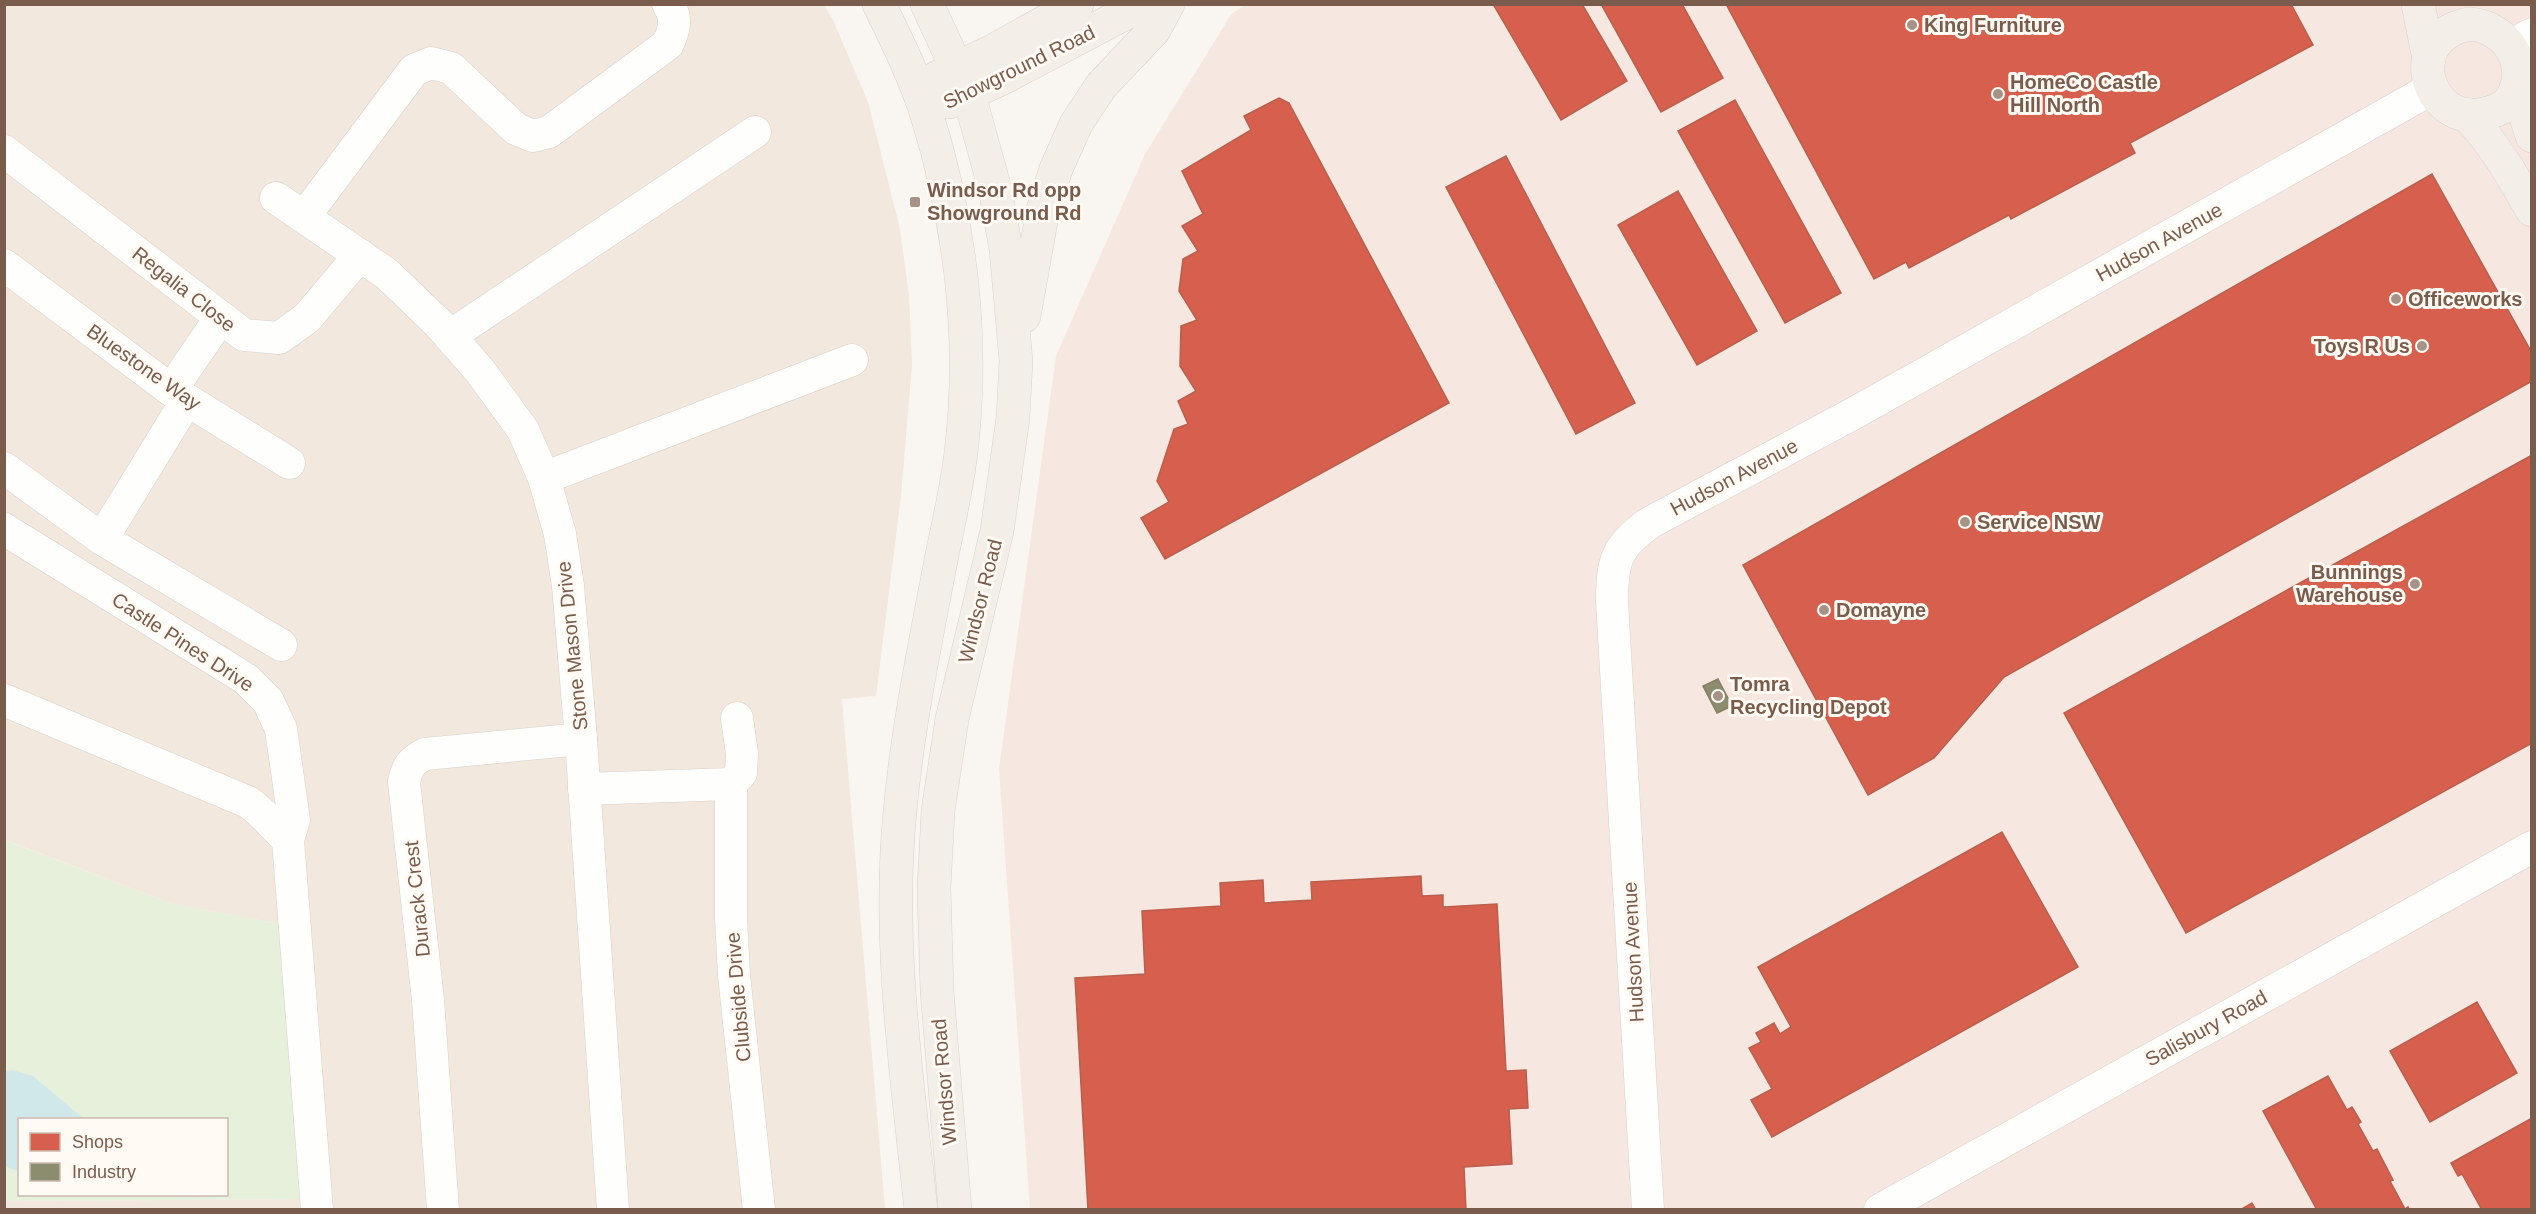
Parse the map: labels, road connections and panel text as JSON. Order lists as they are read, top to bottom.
{
  "streets": {
    "main road": ["Showground Road", "Windsor Road"],
    "street": [
      "Hudson Avenue",
      "Regalia Close",
      "Bluestone Way",
      "Castle Pines Drive",
      "Stone Mason Drive",
      "Durack Crest",
      "Clubside Drive",
      "Salisbury Road"
    ]
  },
  "crossings": [
    ["Showground Road", "Windsor Road"],
    ["Regalia Close", "Stone Mason Drive"],
    ["Stone Mason Drive", "Durack Crest"]
  ],
  "places": {
    "other": [
      "King Furniture",
      "HomeCo Castle Hill North",
      "Officeworks",
      "Toys R Us",
      "Service NSW",
      "Bunnings Warehouse",
      "Domayne",
      "Tomra Recycling Depot"
    ],
    "transit": ["Windsor Rd opp Showground Rd"]
  },
  "legend": ["Shops", "Industry"]
}
